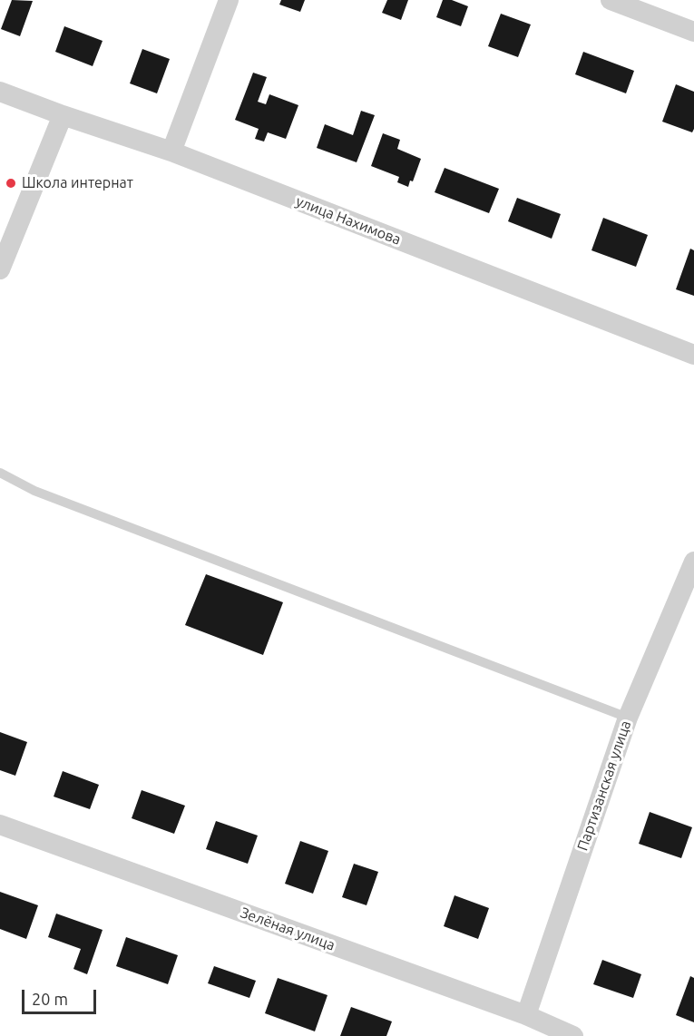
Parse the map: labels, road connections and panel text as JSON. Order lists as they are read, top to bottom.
{
  "streets": {
    "street": ["улица Нахимова", "Партизанская улица", "Зелёная улица"]
  },
  "crossings": [
    ["Партизанская улица", "Зелёная улица"]
  ],
  "places": ["Школа интернат"],
  "scale_bar": "20 m"
}
